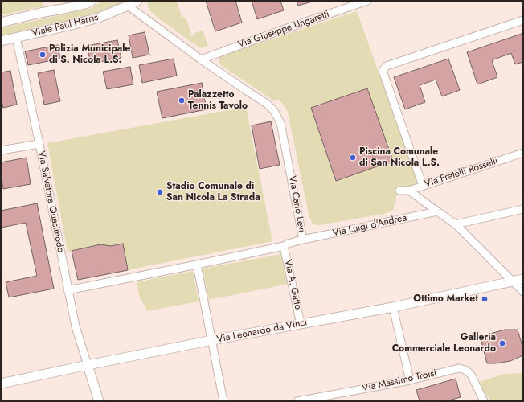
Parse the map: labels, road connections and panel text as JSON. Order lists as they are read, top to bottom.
{
  "streets": {
    "street": [
      "Viale Paul Harris",
      "Via Giuseppe Ungaretti",
      "Via Fratelli Rosselli",
      "Via Salvatore Quasimodo",
      "Via Carlo Levi",
      "Via Luigi d'Andrea",
      "Via A. Gatto",
      "Via Leonardo da Vinci",
      "Via Massimo Troisi"
    ]
  },
  "crossings": [
    ["Viale Paul Harris", "Via Salvatore Quasimodo"],
    ["Viale Paul Harris", "Via Carlo Levi"],
    ["Via Giuseppe Ungaretti", "Via Carlo Levi"],
    ["Via Salvatore Quasimodo", "Via Carlo Levi"],
    ["Via Salvatore Quasimodo", "Via Leonardo da Vinci"],
    ["Via Carlo Levi", "Via Luigi d'Andrea"],
    ["Via Carlo Levi", "Via A. Gatto"],
    ["Via A. Gatto", "Via Leonardo da Vinci"]
  ],
  "places": [
    "Polizia Municipale di S. Nicola L.S.",
    "Palazzetto Tennis Tavolo",
    "Piscina Comunale di San Nicola L.S.",
    "Stadio Comunale di San Nicola La Strada",
    "Ottimo Market",
    "Galleria Commerciale Leonardo"
  ]
}
